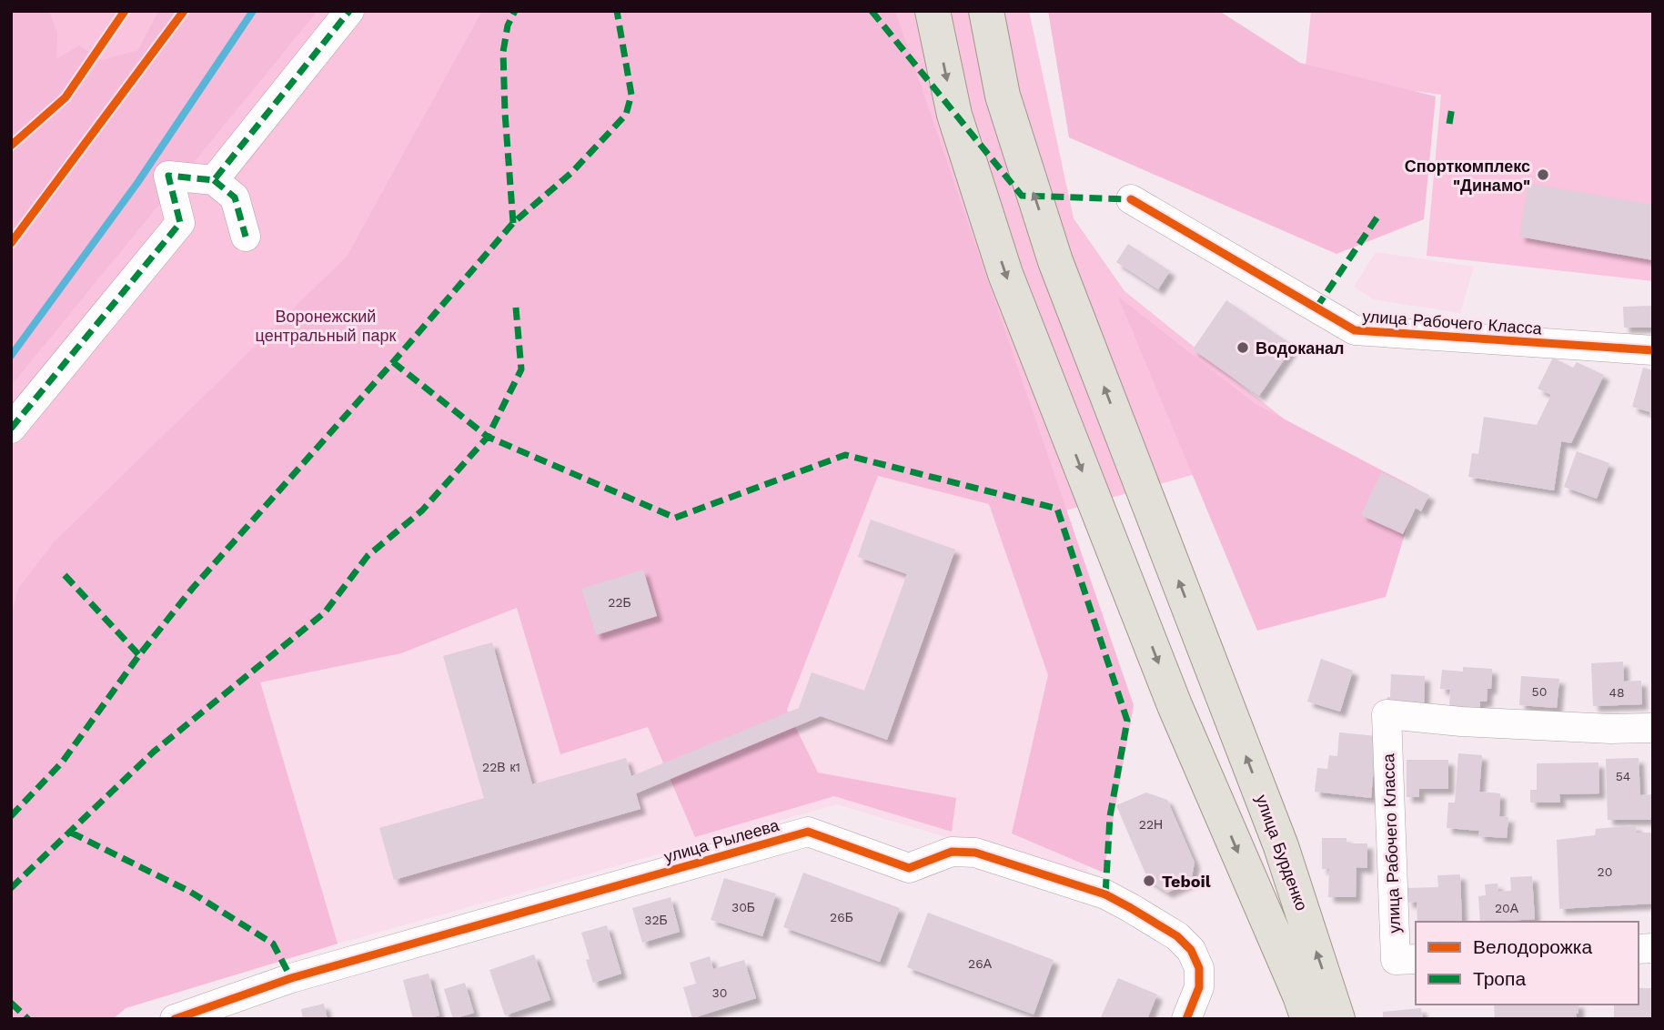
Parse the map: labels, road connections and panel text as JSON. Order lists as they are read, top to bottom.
{
  "streets": {
    "main road": ["улица Бурденко"],
    "street": ["улица Рабочего Класса", "улица Рылеева"]
  },
  "parks": ["Воронежский центральный парк"],
  "places": ["Спорткомплекс \"Динамо\"", "Водоканал", "Teboil"],
  "house_numbers": [
    "22Б",
    "50",
    "48",
    "22В к1",
    "54",
    "22Н",
    "20",
    "30Б",
    "20А",
    "26Б",
    "32Б",
    "26А",
    "30"
  ],
  "legend": ["Велодорожка", "Тропа"]
}
